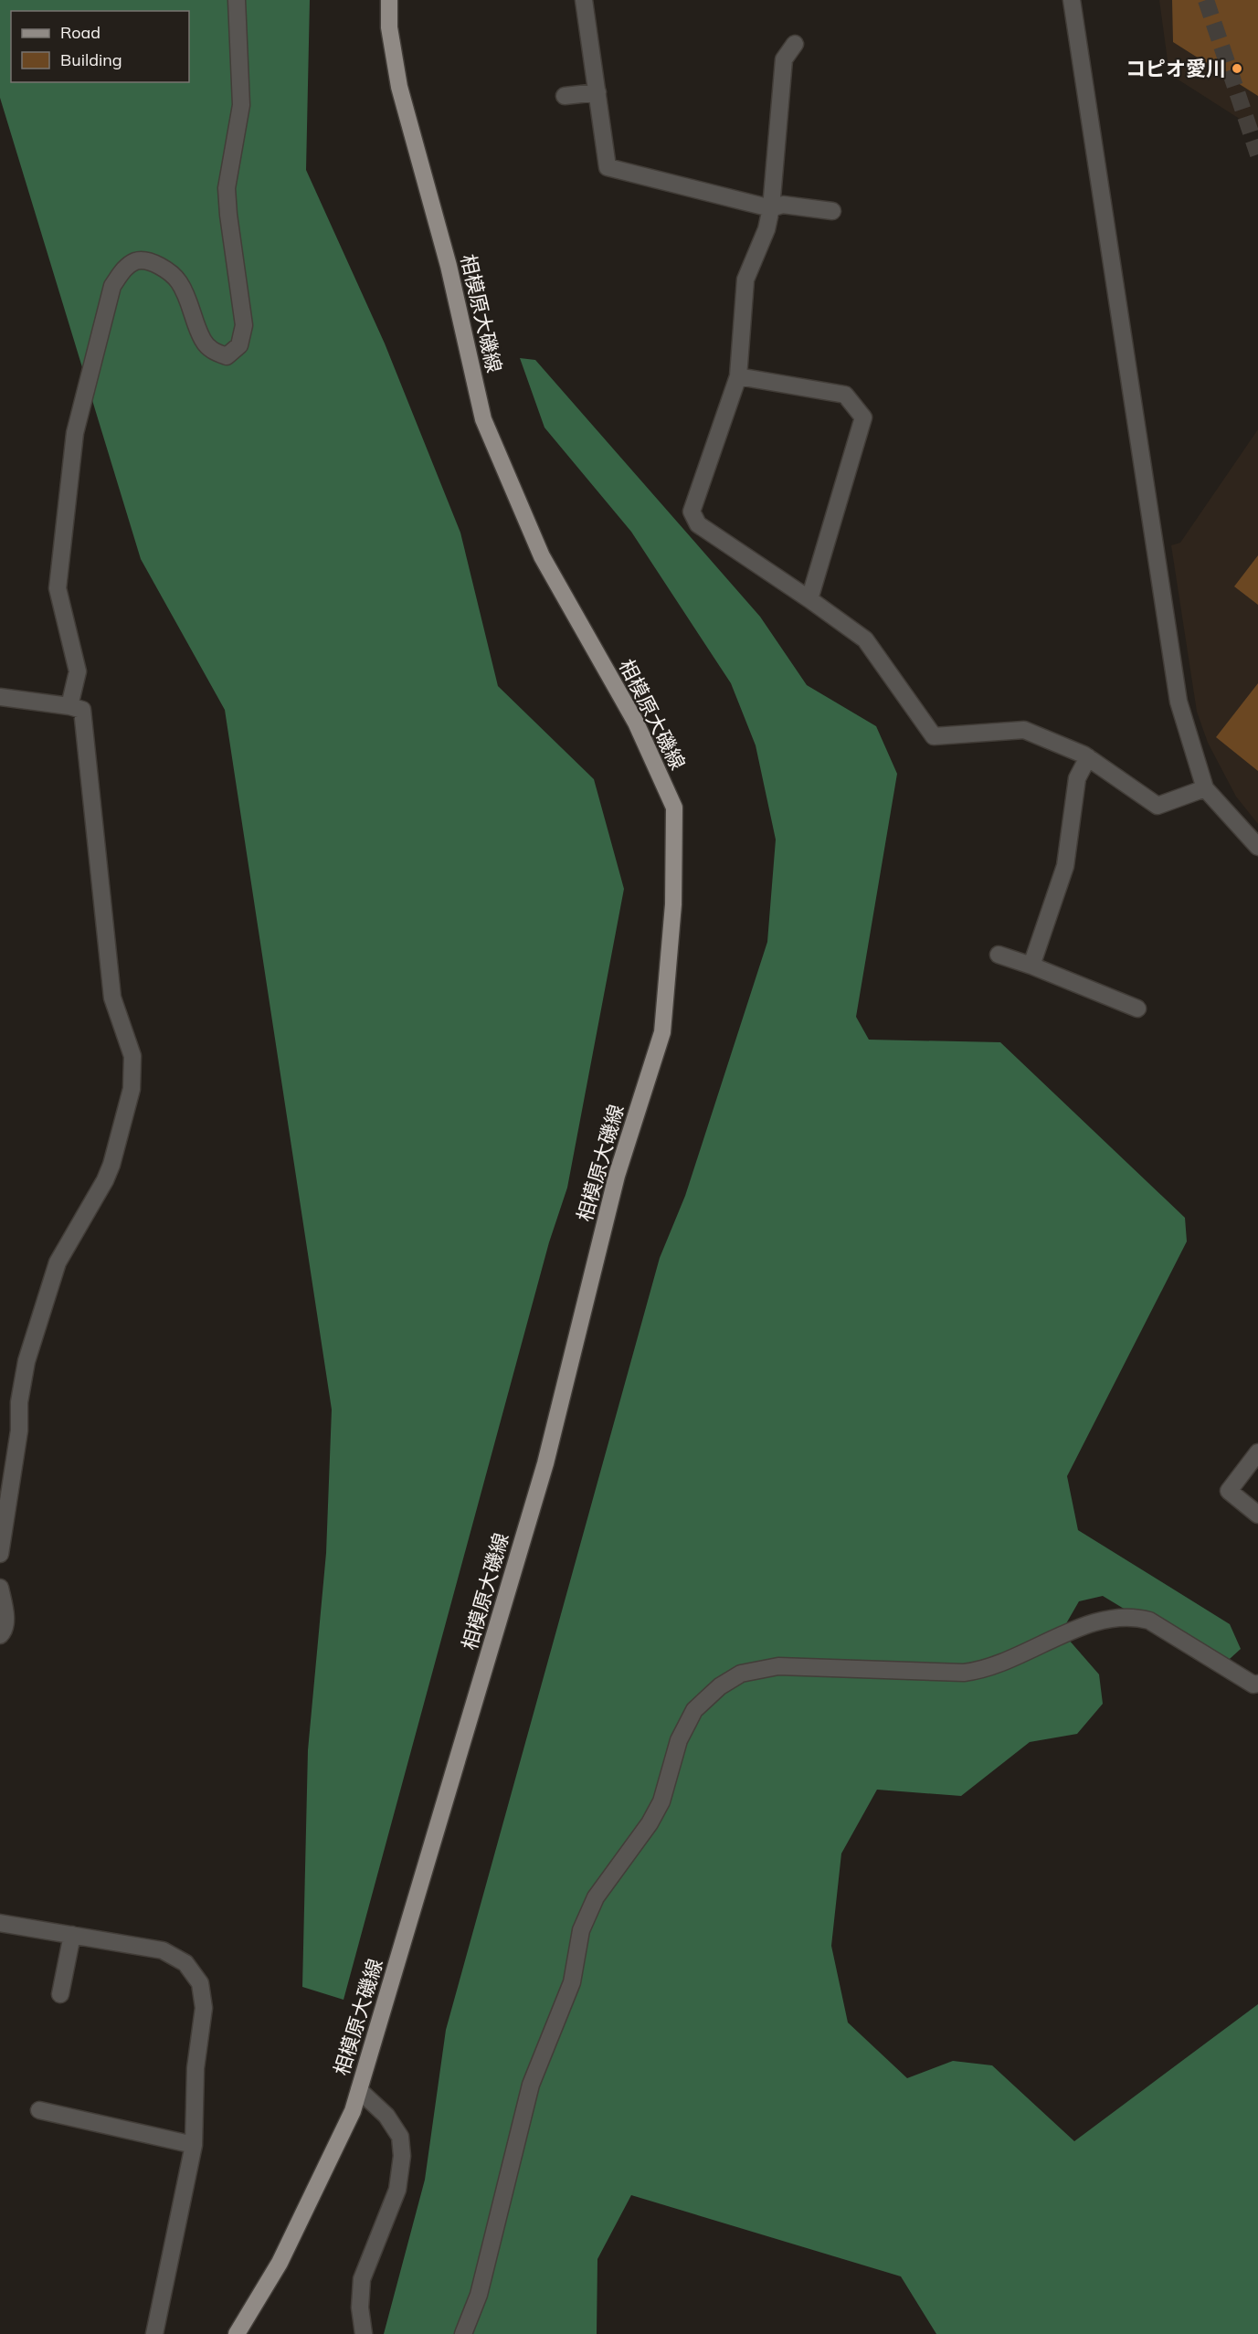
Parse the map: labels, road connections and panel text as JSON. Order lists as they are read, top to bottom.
{
  "streets": {
    "main road": ["相模原大磯線"]
  },
  "places": ["コピオ愛川"],
  "legend": ["Road", "Building"]
}
